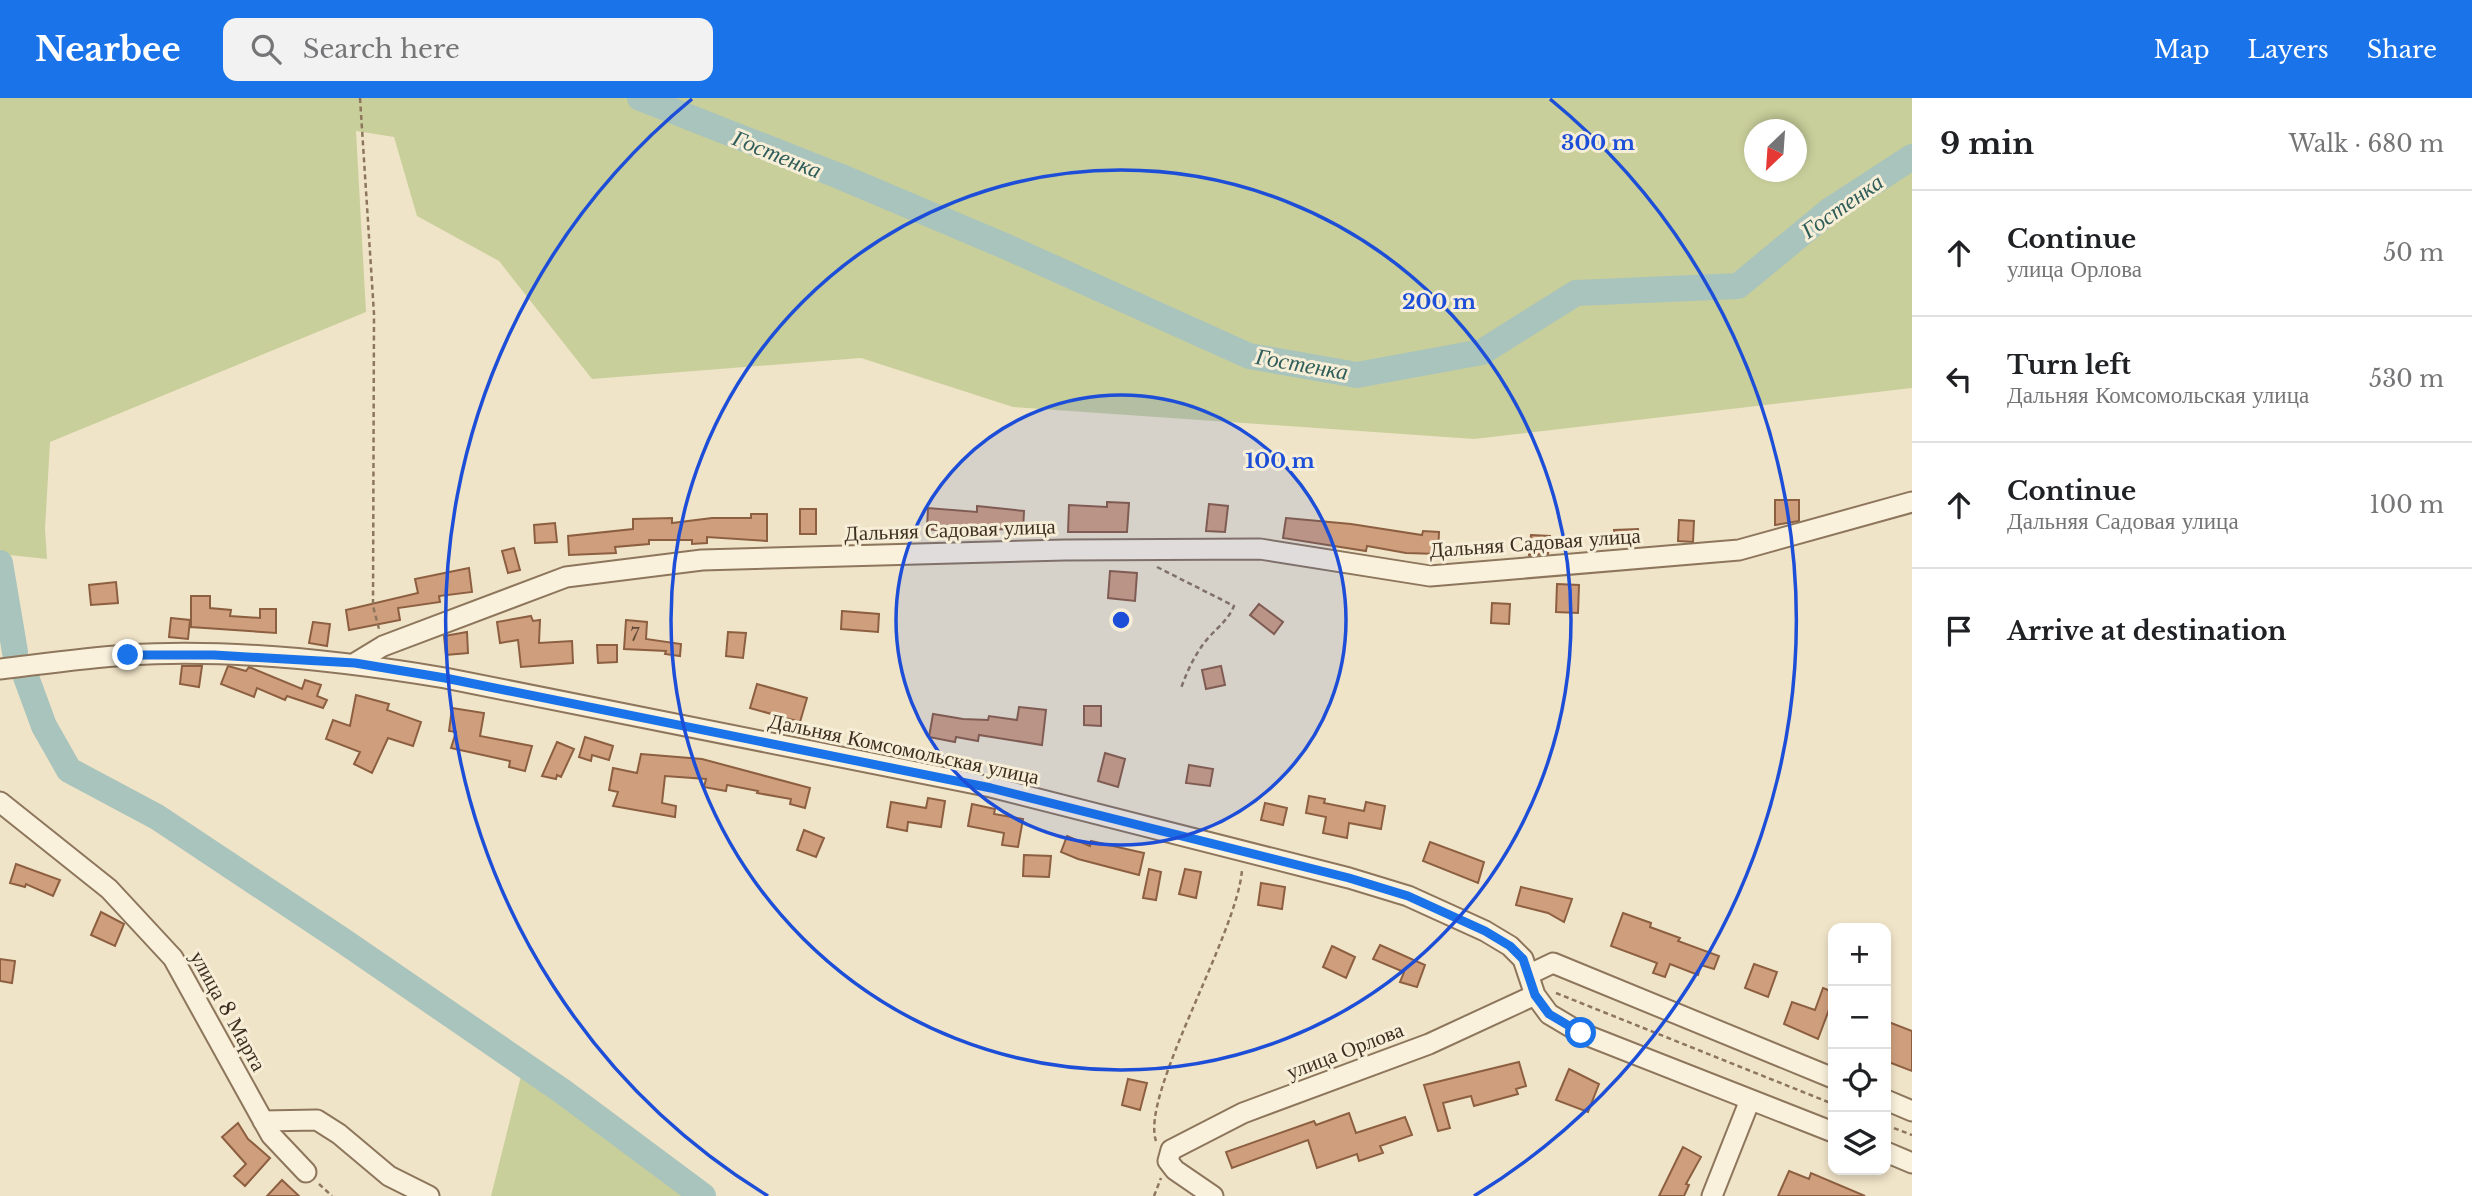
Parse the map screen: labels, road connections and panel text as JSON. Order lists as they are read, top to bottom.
{
  "streets": {
    "street": [
      "Дальняя Садовая улица",
      "Дальняя Комсомольская улица",
      "улица 8 Марта",
      "улица Орлова"
    ]
  },
  "crossings": [
    ["Дальняя Садовая улица", "Дальняя Комсомольская улица"],
    ["Дальняя Комсомольская улица", "улица Орлова"]
  ],
  "water": ["Гостенка"],
  "house_numbers": ["7"],
  "north": "bottom left",
  "page": {
    "header": "Nearbee",
    "search": "Search here",
    "nav": ["Map", "Layers", "Share"],
    "heading": ["9 min", "Walk · 680 m"],
    "list": [
      ["Continue", "улица Орлова", "50 m"],
      ["Turn left", "Дальняя Комсомольская улица", "530 m"],
      ["Continue", "Дальняя Садовая улица", "100 m"],
      "Arrive at destination"
    ],
    "map_buttons": ["+", "−"]
  },
  "rings": ["300 m", "200 m", "100 m"]
}
